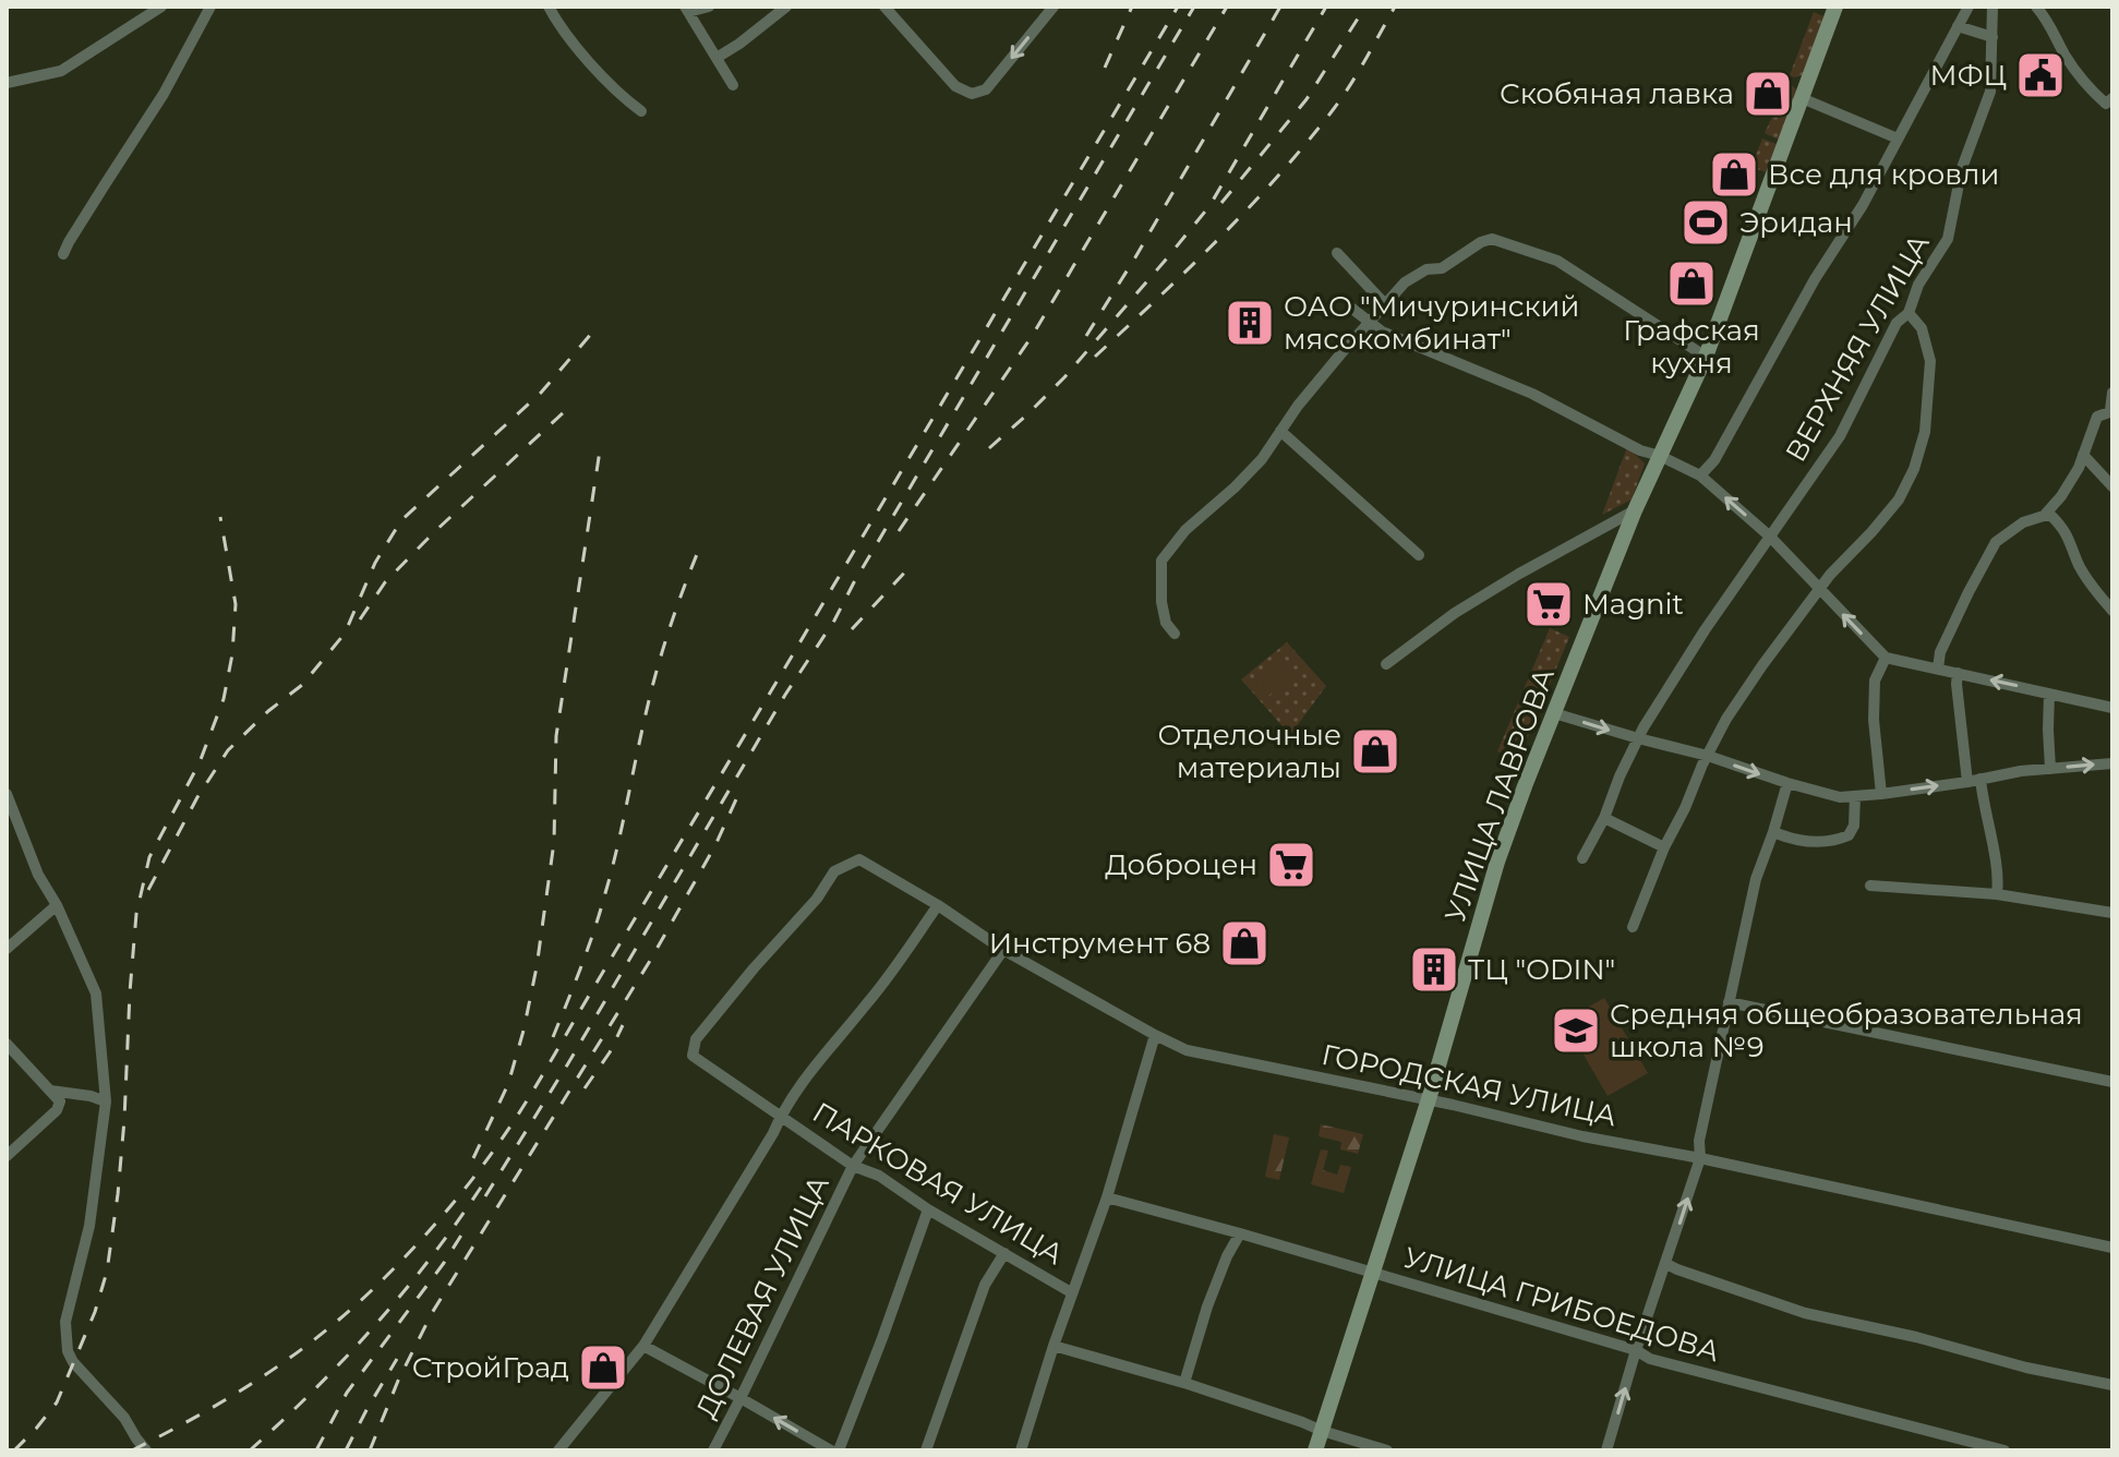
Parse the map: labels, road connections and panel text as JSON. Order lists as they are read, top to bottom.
{
  "streets": {
    "main road": ["УЛИЦА ЛАВРОВА"],
    "street": [
      "ВЕРХНЯЯ УЛИЦА",
      "ГОРОДСКАЯ УЛИЦА",
      "ПАРКОВАЯ УЛИЦА",
      "ДОЛЕВАЯ УЛИЦА",
      "УЛИЦА ГРИБОЕДОВА"
    ]
  },
  "crossings": [
    ["УЛИЦА ЛАВРОВА", "ГОРОДСКАЯ УЛИЦА"],
    ["УЛИЦА ЛАВРОВА", "УЛИЦА ГРИБОЕДОВА"],
    ["ГОРОДСКАЯ УЛИЦА", "ПАРКОВАЯ УЛИЦА"],
    ["ГОРОДСКАЯ УЛИЦА", "ДОЛЕВАЯ УЛИЦА"],
    ["ПАРКОВАЯ УЛИЦА", "ДОЛЕВАЯ УЛИЦА"]
  ],
  "places": {
    "public building": ["МФЦ"],
    "shop": [
      "Скобяная лавка",
      "Все для кровли",
      "Графская кухня",
      "Отделочные материалы",
      "Инструмент 68",
      "СтройГрад"
    ],
    "sports": ["Эридан"],
    "building": ["ОАО \"Мичуринский мясокомбинат\"", "ТЦ \"ODIN\""],
    "supermarket": ["Magnit", "Доброцен"],
    "school or university": ["Средняя общеобразовательная школа №9"]
  }
}
